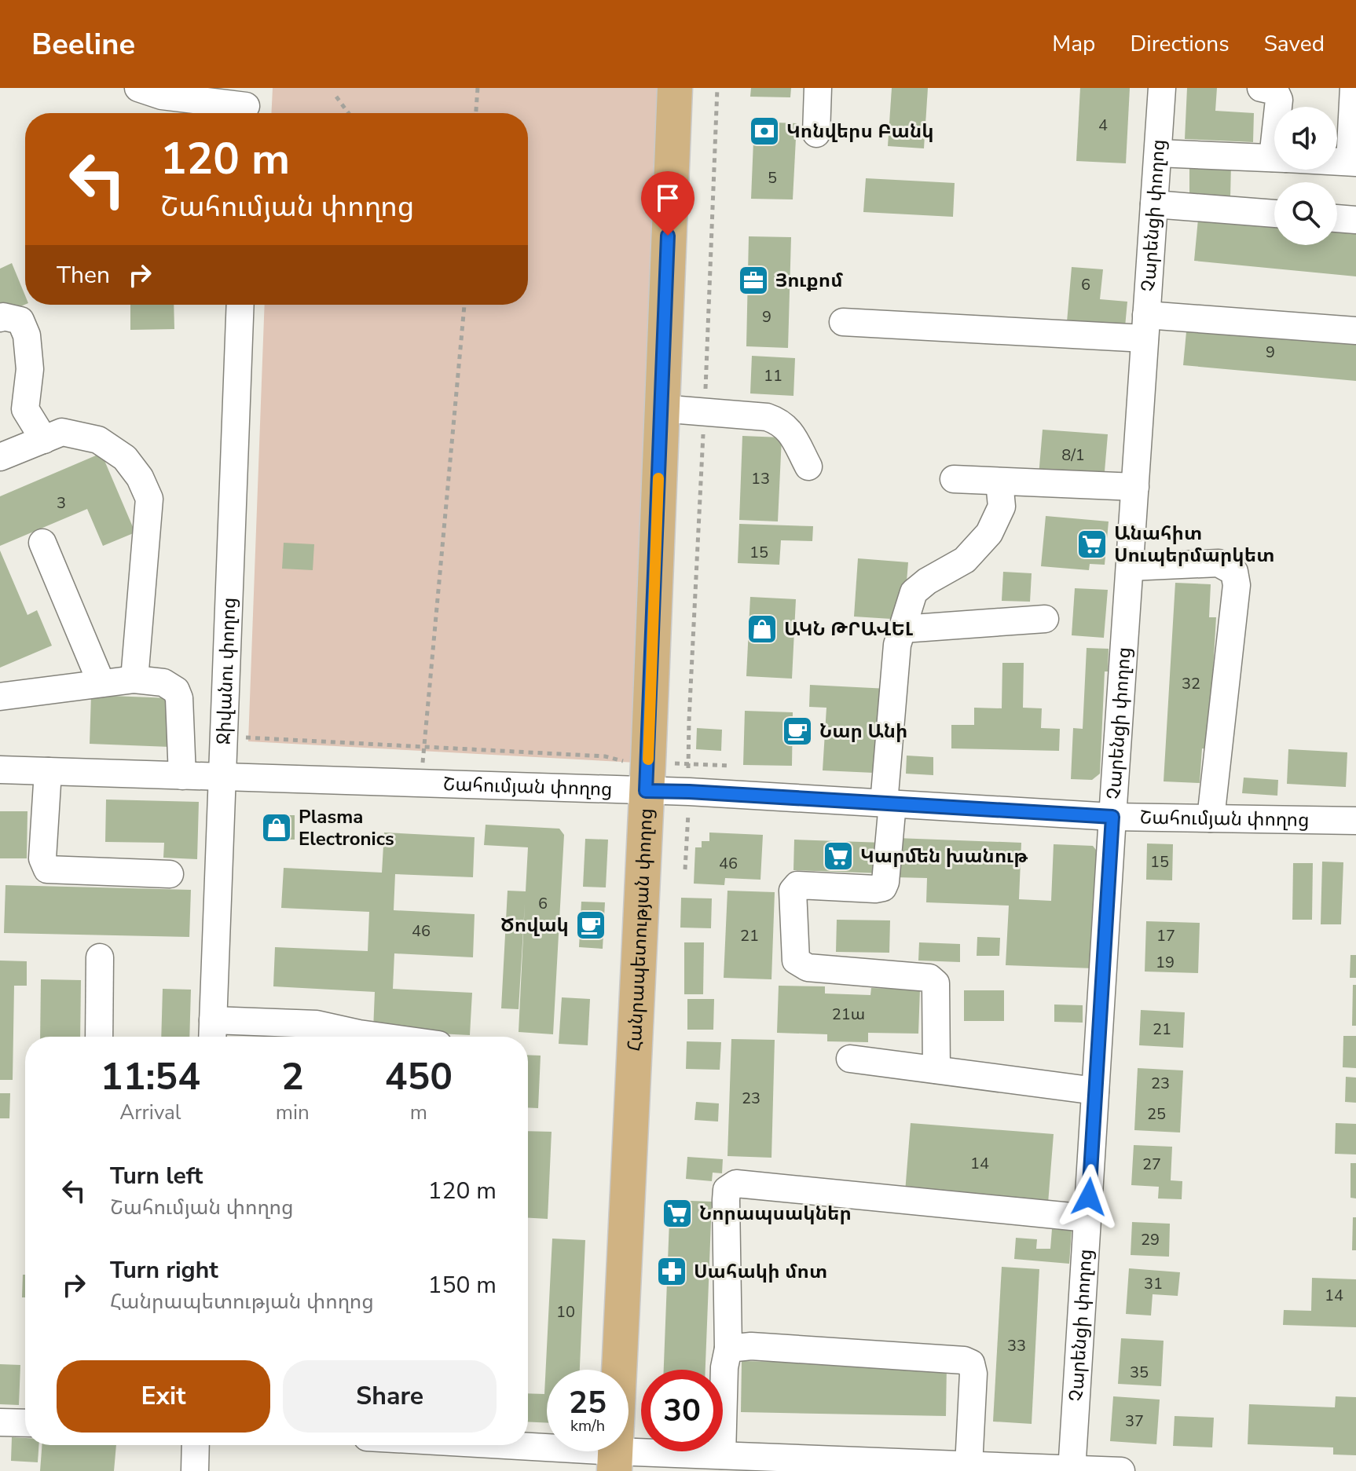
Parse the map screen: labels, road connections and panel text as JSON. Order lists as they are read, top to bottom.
{
  "streets": {
    "main road": ["Հանրապետության փողոց"],
    "street": ["Չարենցի փողոց", "Ջիվանու փողոց", "Շահումյան փողոց"]
  },
  "crossings": [
    ["Չարենցի փողոց", "Շահումյան փողոց"],
    ["Ջիվանու փողոց", "Շահումյան փողոց"],
    ["Շահումյան փողոց", "Հանրապետության փողոց"]
  ],
  "places": {
    "bank": ["Կոնվերս Բանկ"],
    "office": ["Յուքոմ"],
    "supermarket": ["Անահիտ Սուպերմարկետ", "Կարմեն խանութ", "Նորապսակներ"],
    "shop": ["ԱԿՆ ԹՐԱՎԵԼ", "Plasma Electronics"],
    "cafe": ["Նար Անի", "Ծովակ"],
    "pharmacy": ["Սահակի մոտ"]
  },
  "house_numbers": [
    "4",
    "5",
    "6",
    "9",
    "9",
    "11",
    "8/1",
    "13",
    "3",
    "15",
    "32",
    "15",
    "46",
    "6",
    "46",
    "21",
    "17",
    "19",
    "21ա",
    "21",
    "23",
    "23",
    "25",
    "14",
    "27",
    "29",
    "31",
    "14",
    "10",
    "33",
    "35",
    "37"
  ],
  "page": {
    "header": "Beeline",
    "nav": ["Map", "Directions", "Saved"],
    "turn": ["120 m", "Շահումյան փողոց"],
    "then": "Then",
    "eta": [
      "11:54",
      "Arrival",
      "2",
      "min",
      "450",
      "m"
    ],
    "list": [
      {
        "name": "Turn left",
        "note": "Շահումյան փողոց",
        "value": "120 m"
      },
      {
        "name": "Turn right",
        "note": "Հանրապետության փողոց",
        "value": "150 m"
      }
    ],
    "buttons": ["Exit", "Share"],
    "speed": "25 km/h",
    "limit": "30"
  }
}
